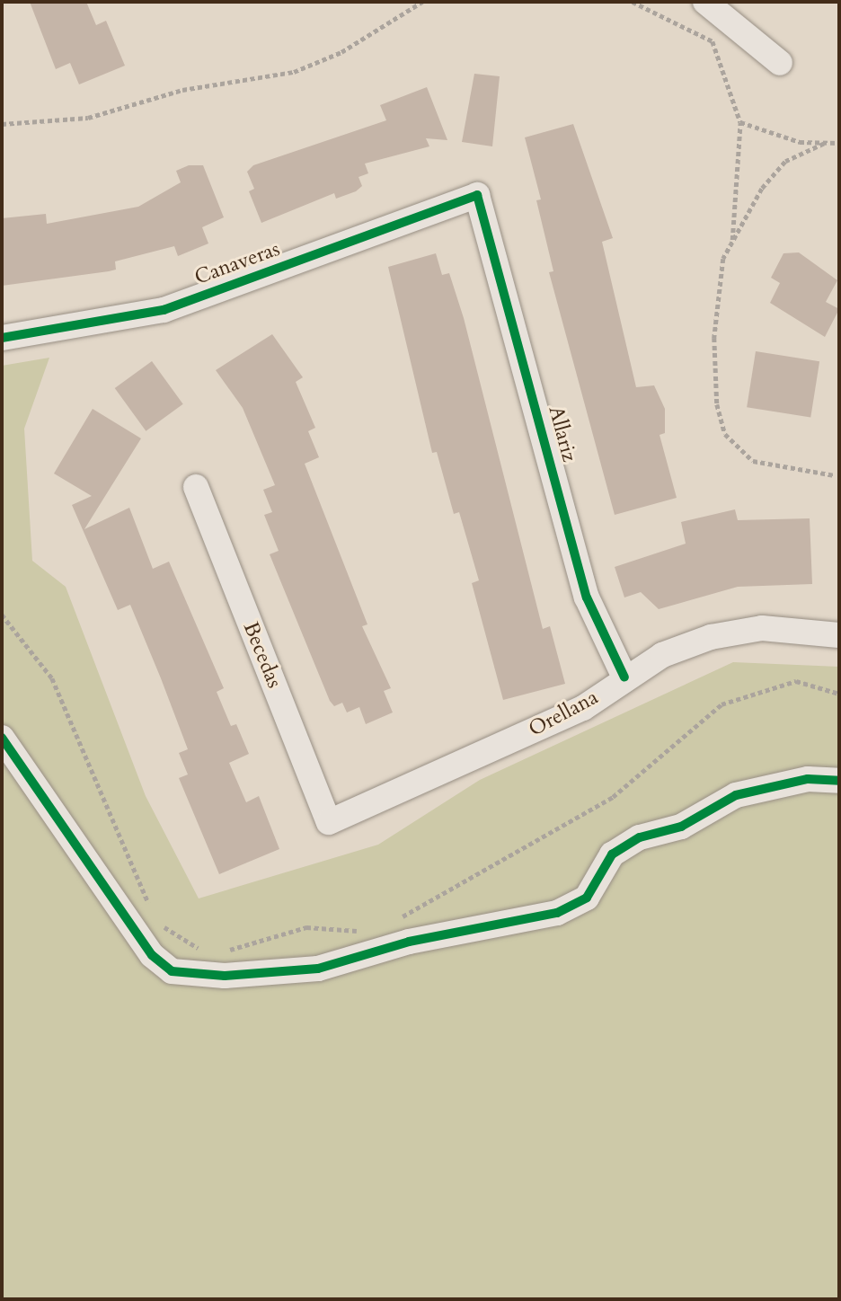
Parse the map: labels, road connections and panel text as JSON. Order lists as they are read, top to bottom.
{
  "streets": {
    "street": [
      "Canaveras",
      "Allariz",
      "Becedas",
      "Orellana"
    ]
  },
  "crossings": [
    ["Canaveras", "Allariz"],
    ["Allariz", "Orellana"],
    ["Becedas", "Orellana"]
  ]
}
